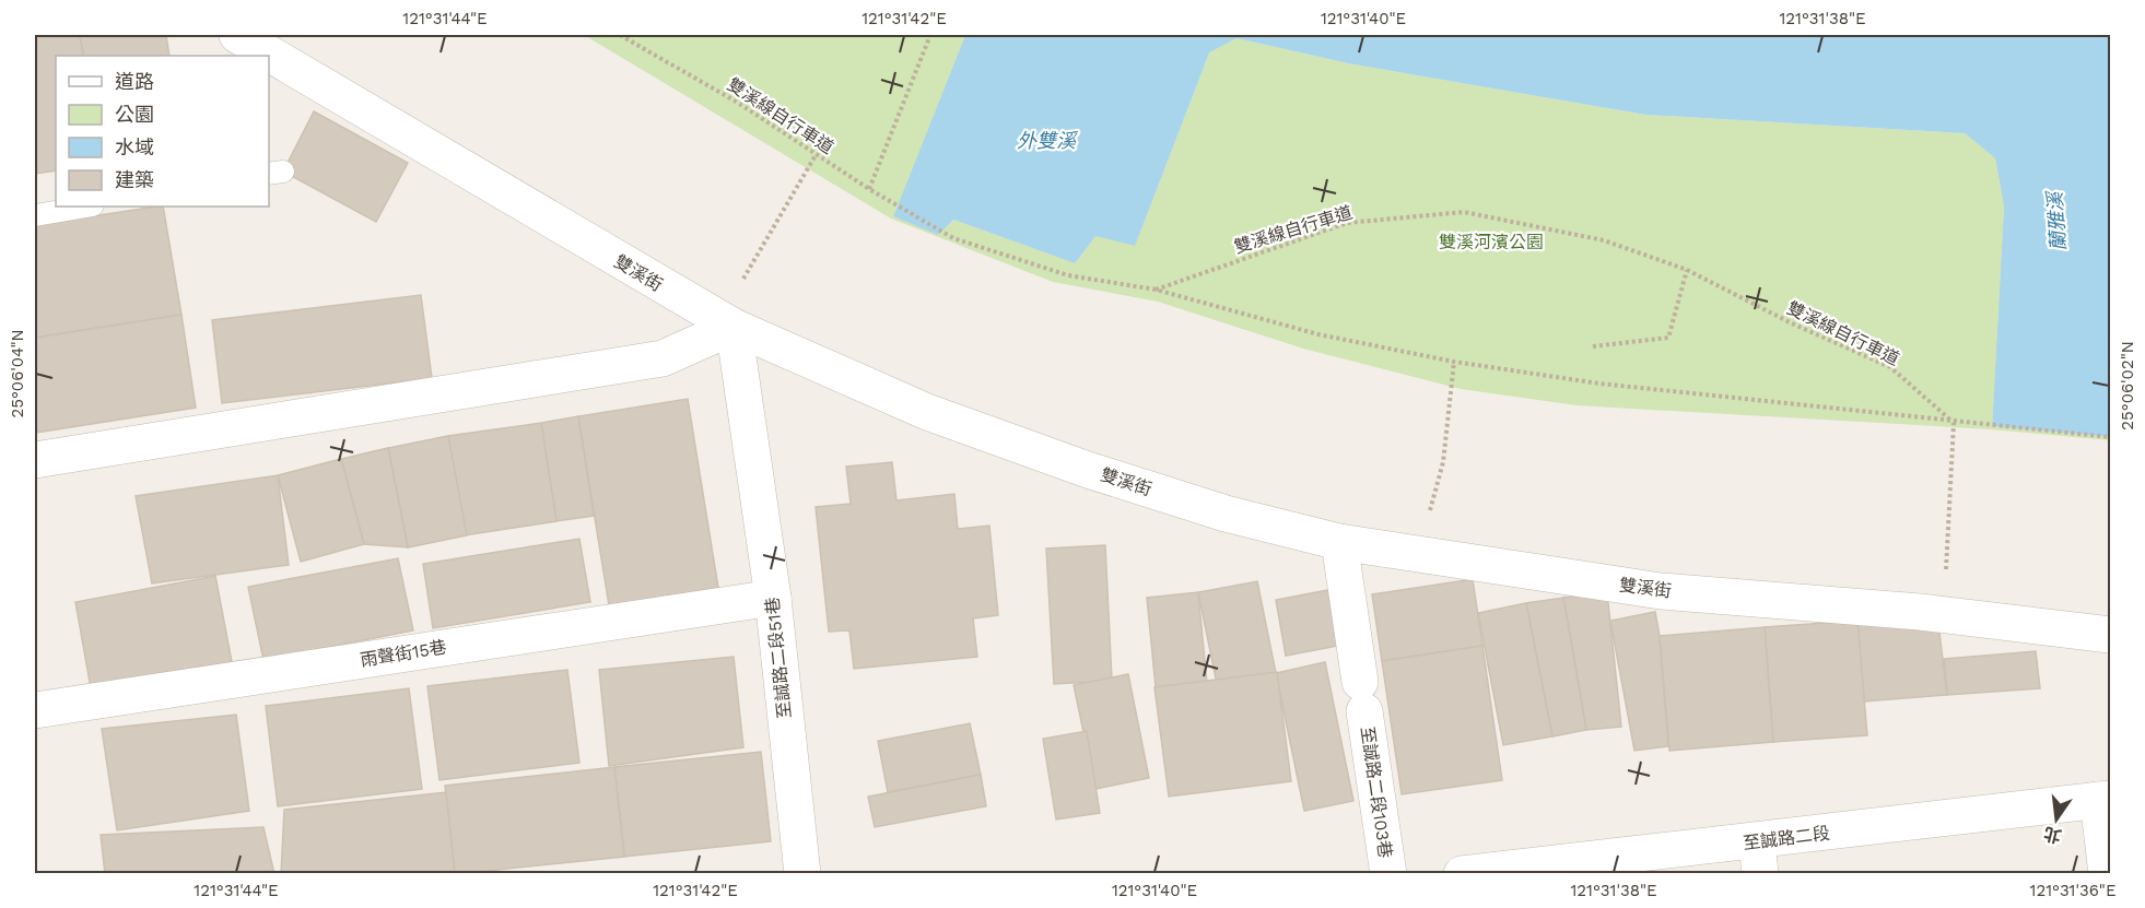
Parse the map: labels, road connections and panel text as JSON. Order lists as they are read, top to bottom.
{
  "streets": {
    "street": [
      "雙溪街",
      "雨聲街15巷",
      "至誠路二段51巷",
      "至誠路二段103巷",
      "至誠路二段"
    ],
    "path": ["雙溪線自行車道"]
  },
  "crossings": [
    ["雙溪街", "至誠路二段51巷"],
    ["雙溪街", "至誠路二段103巷"],
    ["雨聲街15巷", "至誠路二段51巷"]
  ],
  "water": ["外雙溪", "蘭雅溪"],
  "parks": ["雙溪河濱公園"],
  "legend": [
    "道路",
    "公園",
    "水域",
    "建築"
  ],
  "north": "bottom",
  "coordinates": [
    "121°31'44\"E",
    "121°31'42\"E",
    "121°31'40\"E",
    "121°31'38\"E",
    "25°06'04\"N",
    "25°06'02\"N",
    "121°31'36\"E"
  ]
}
